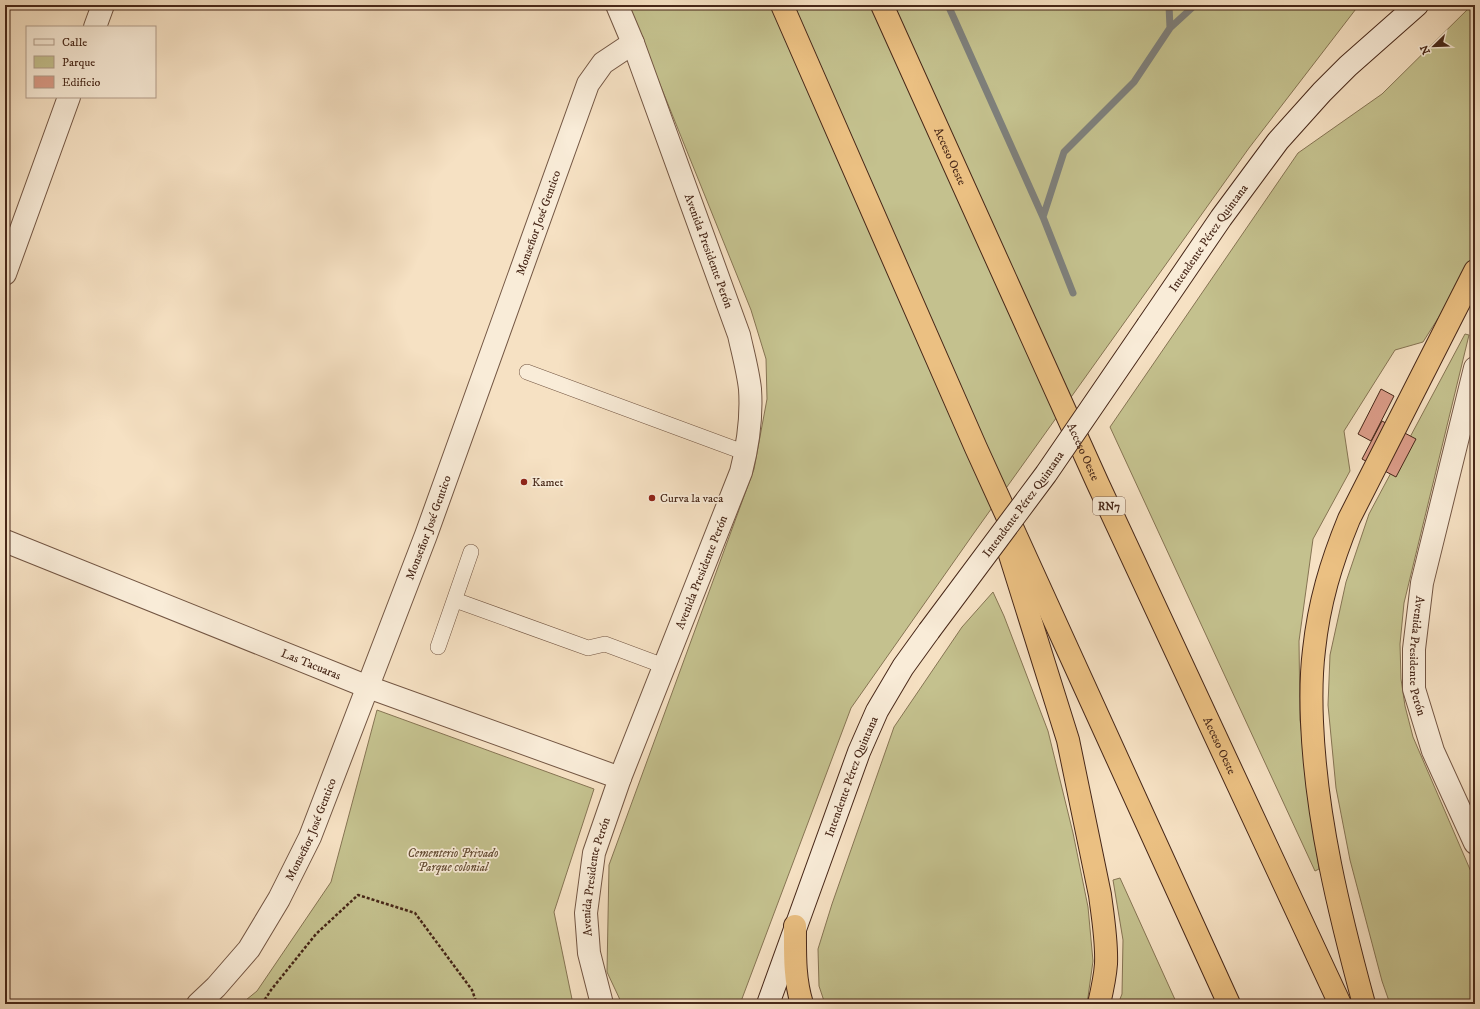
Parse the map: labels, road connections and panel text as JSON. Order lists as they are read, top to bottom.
{
  "streets": {
    "highway": ["Acceso Oeste", "RN7"],
    "street": [
      "Monseñor José Gentico",
      "Intendente Pérez Quintana",
      "Avenida Presidente Perón",
      "Las Tacuaras"
    ]
  },
  "crossings": [
    ["Monseñor José Gentico", "Avenida Presidente Perón"],
    ["Monseñor José Gentico", "Las Tacuaras"],
    ["Avenida Presidente Perón", "Las Tacuaras"]
  ],
  "parks": ["Cementerio Privado Parque colonial"],
  "places": ["Kamet", "Curva la vaca"],
  "legend": ["Calle", "Parque", "Edificio"],
  "north": "bottom left"
}
